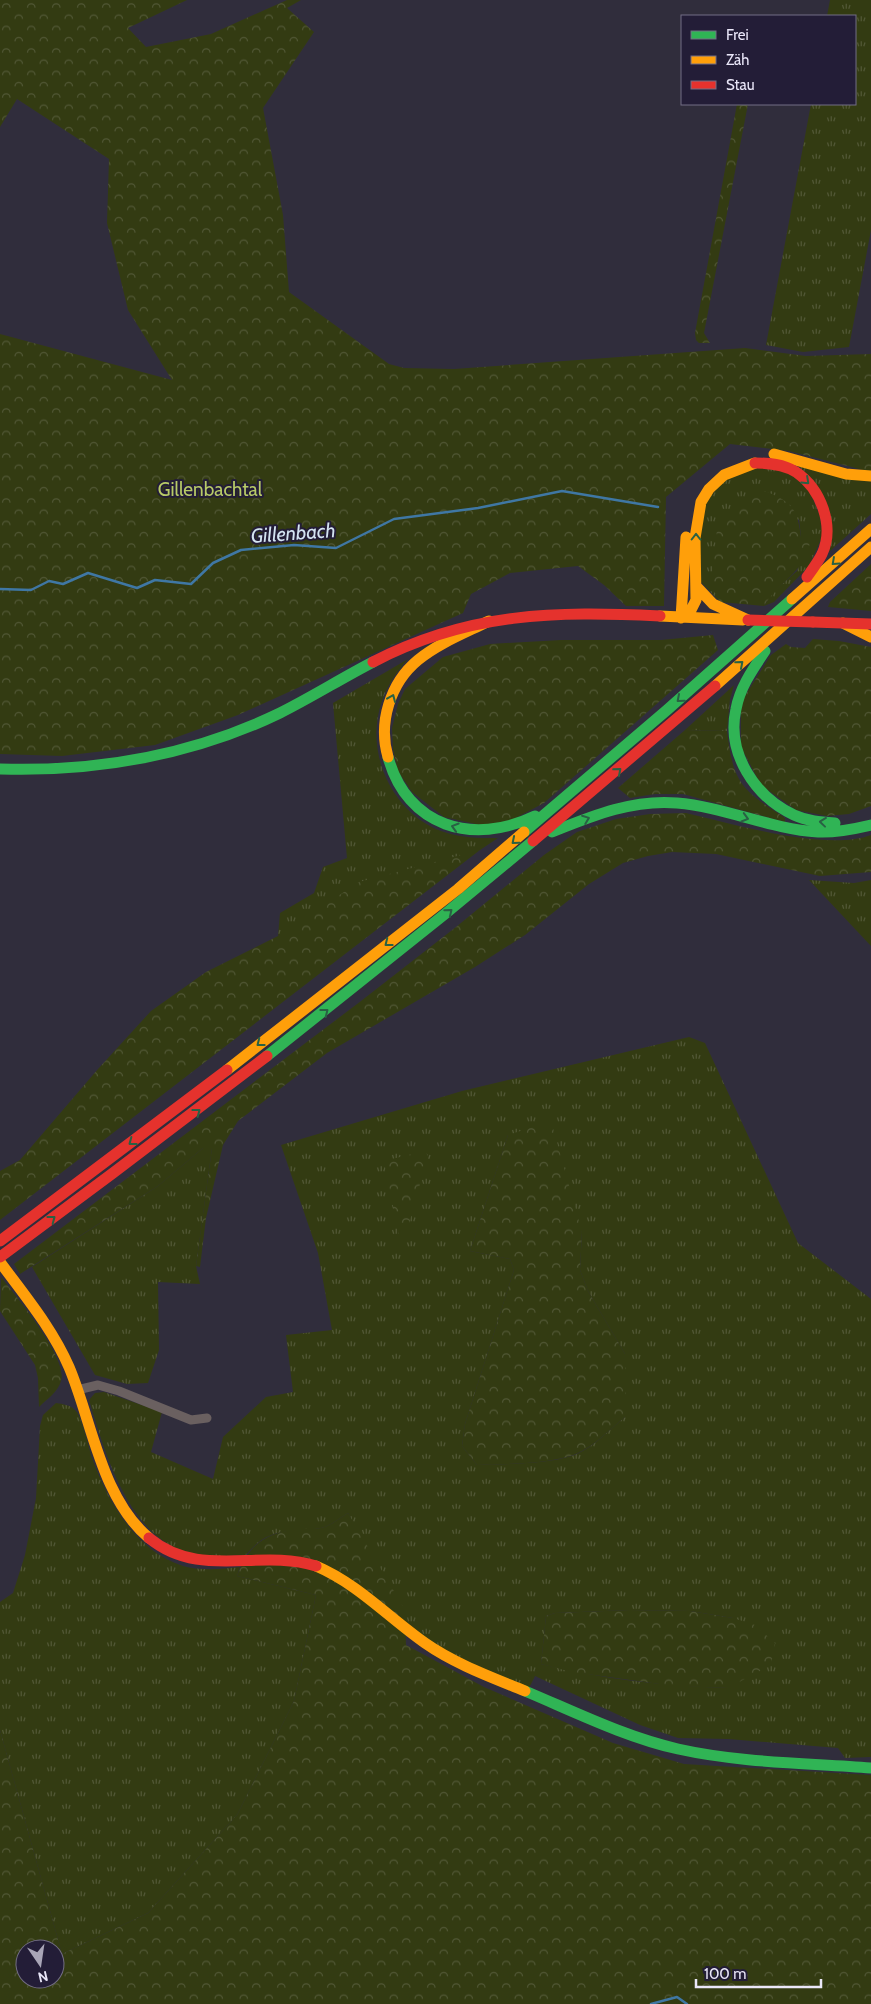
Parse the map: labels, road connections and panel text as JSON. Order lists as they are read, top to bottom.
{
  "water": ["Gillenbach"],
  "parks": ["Gillenbachtal"],
  "legend": ["Frei", "Zäh", "Stau"],
  "scale_bar": "100 m",
  "north": "bottom"
}
